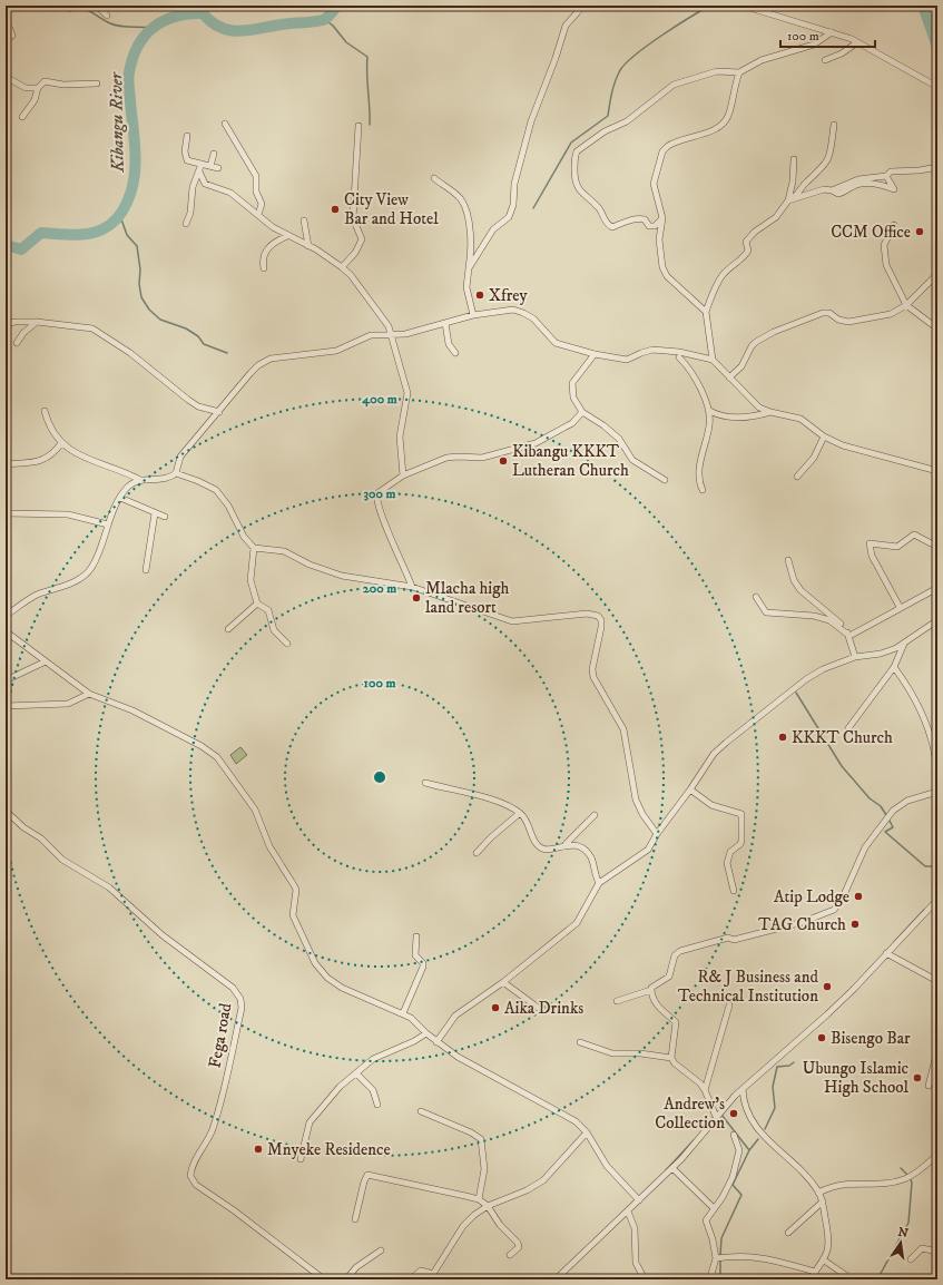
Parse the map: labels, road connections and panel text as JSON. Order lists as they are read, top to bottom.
{
  "streets": {
    "street": ["Fega road"]
  },
  "water": ["Kibangu River"],
  "places": [
    "City View Bar and Hotel",
    "CCM Office",
    "Xfrey",
    "Kibangu KKKT Lutheran Church",
    "Mlacha high land resort",
    "KKKT Church",
    "Atip Lodge",
    "TAG Church",
    "R& J Business and Technical Institution",
    "Aika Drinks",
    "Bisengo Bar",
    "Ubungo Islamic High School",
    "Andrew's Collection",
    "Mnyeke Residence"
  ],
  "scale_bar": "100 m",
  "north": "top",
  "rings": [
    "400 m",
    "300 m",
    "200 m",
    "100 m"
  ]
}
